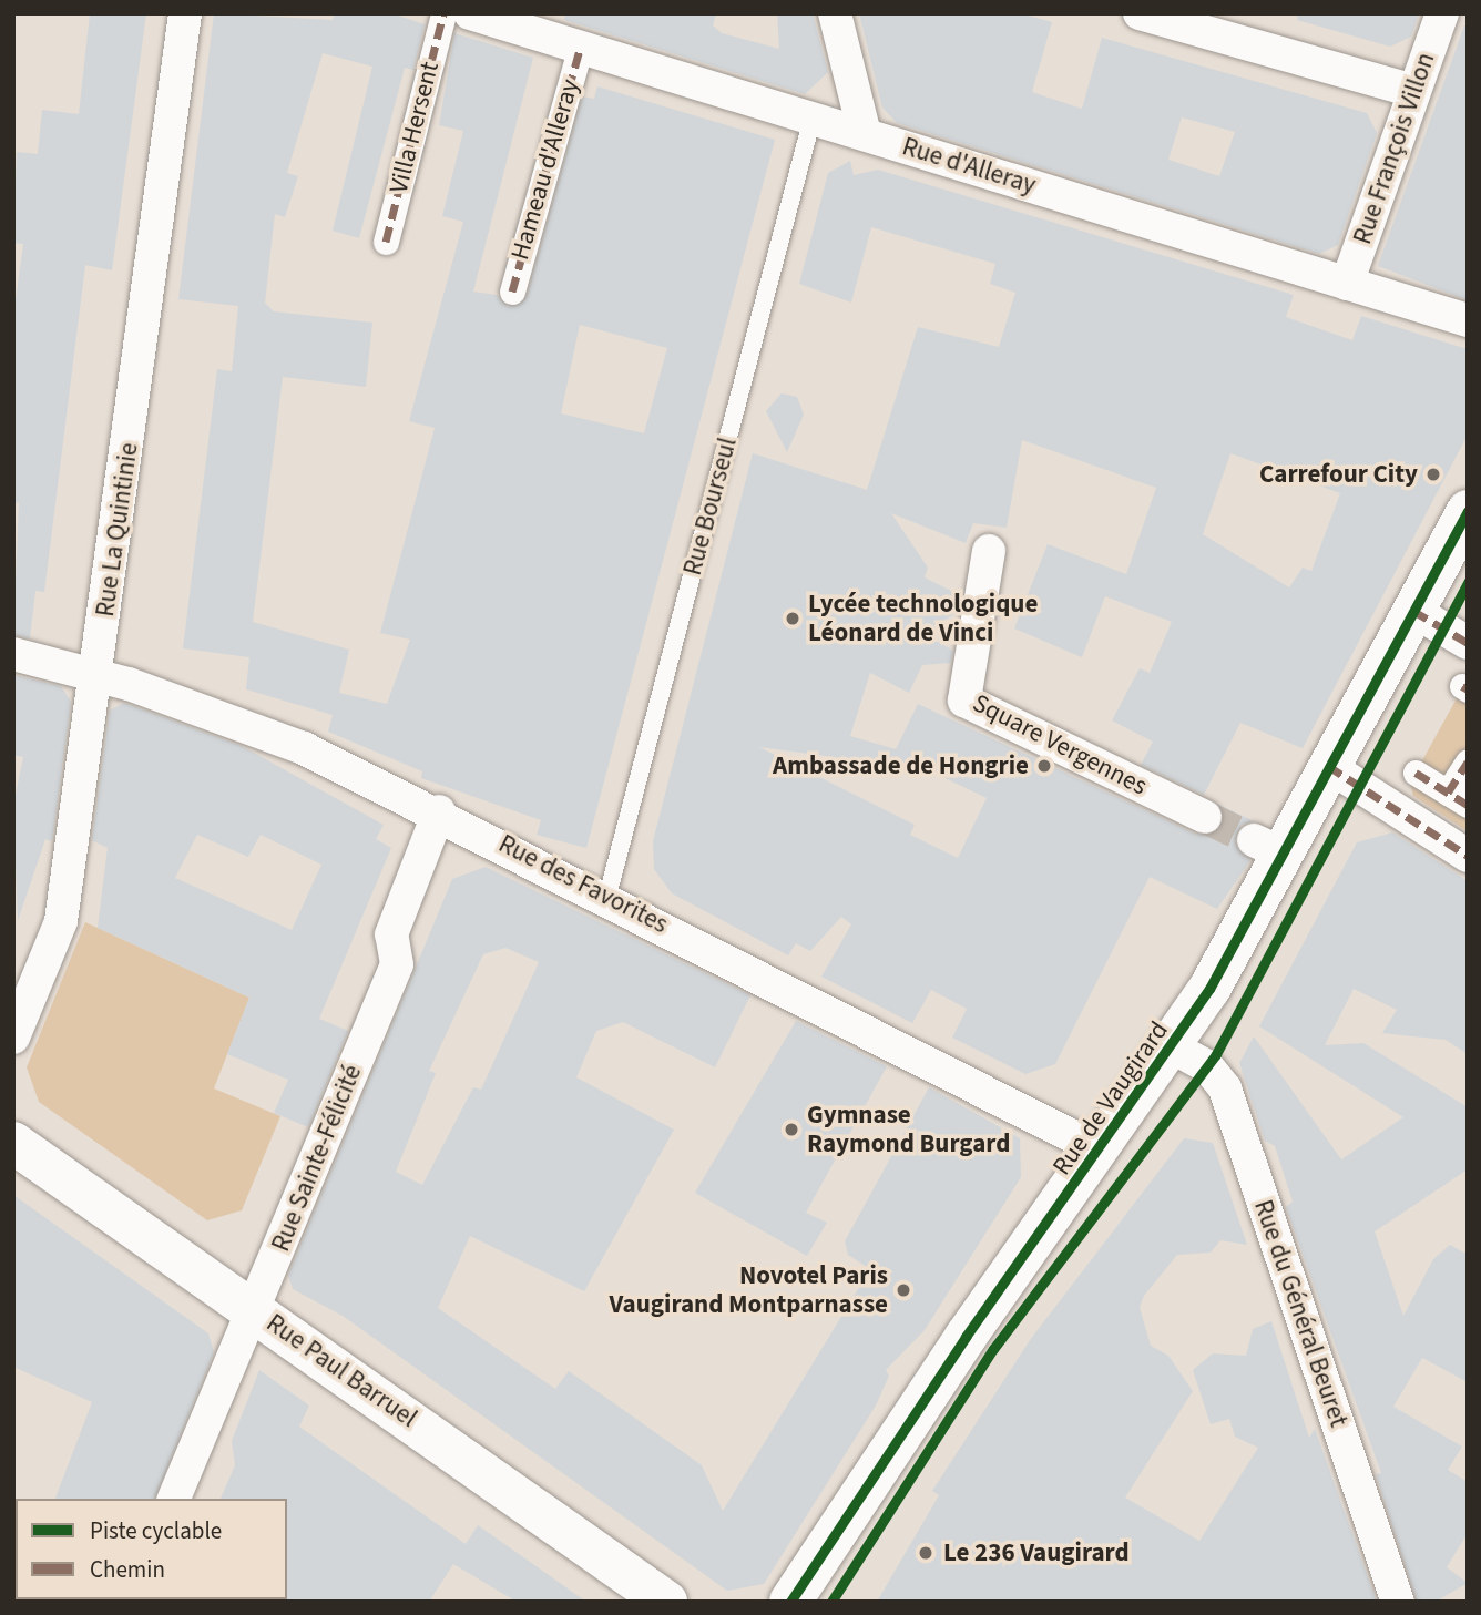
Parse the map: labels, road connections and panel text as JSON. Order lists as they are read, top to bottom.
{
  "streets": {
    "main road": ["Rue de Vaugirard", "Rue Paul Barruel"],
    "street": [
      "Villa Hersent",
      "Rue François Villon",
      "Rue d'Alleray",
      "Hameau d'Alleray",
      "Rue La Quintinie",
      "Square Vergennes",
      "Rue des Favorites",
      "Rue Sainte-Félicité",
      "Rue du Général Beuret"
    ],
    "lane": ["Rue Bourseul"]
  },
  "crossings": [
    ["Rue François Villon", "Rue d'Alleray"],
    ["Rue d'Alleray", "Hameau d'Alleray"],
    ["Rue d'Alleray", "Rue Bourseul"],
    ["Rue Bourseul", "Rue des Favorites"],
    ["Rue La Quintinie", "Rue des Favorites"],
    ["Rue des Favorites", "Rue de Vaugirard"],
    ["Rue des Favorites", "Rue Sainte-Félicité"],
    ["Rue de Vaugirard", "Rue du Général Beuret"],
    ["Rue Sainte-Félicité", "Rue Paul Barruel"]
  ],
  "places": [
    "Carrefour City",
    "Lycée technologique Léonard de Vinci",
    "Ambassade de Hongrie",
    "Gymnase Raymond Burgard",
    "Novotel Paris Vaugirand Montparnasse",
    "Le 236 Vaugirard"
  ],
  "legend": ["Piste cyclable", "Chemin"]
}
